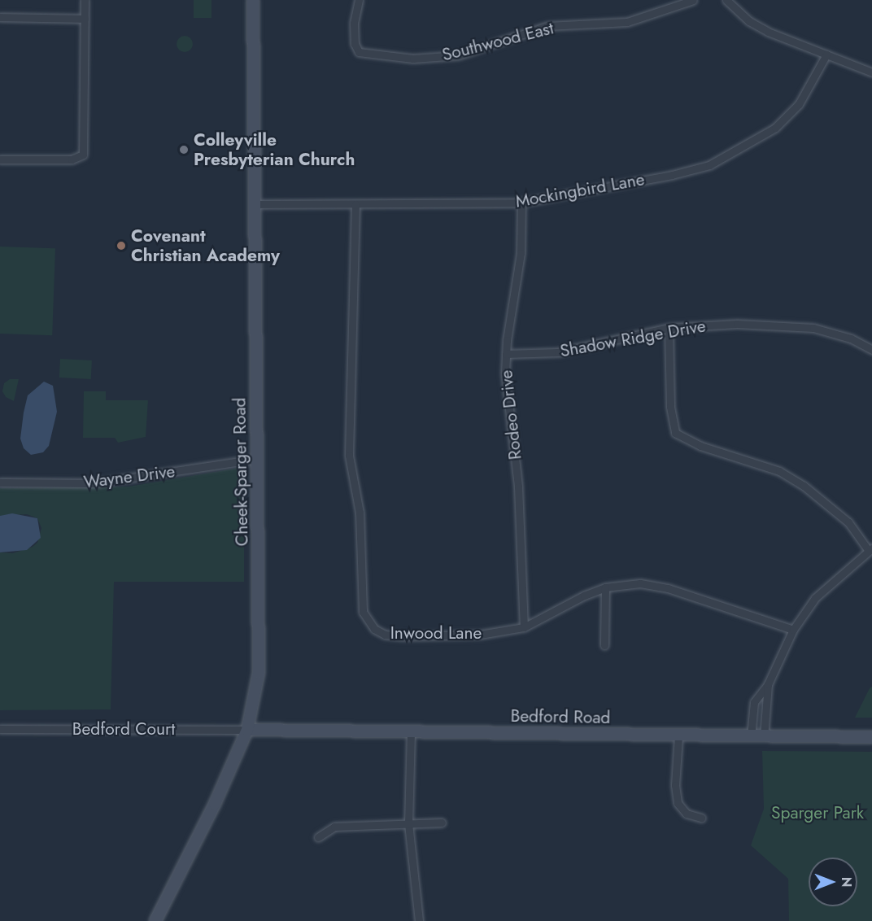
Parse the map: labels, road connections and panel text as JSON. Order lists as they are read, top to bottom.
{
  "streets": {
    "main road": ["Cheek-Sparger Road", "Bedford Road"],
    "street": [
      "Southwood East",
      "Mockingbird Lane",
      "Shadow Ridge Drive",
      "Rodeo Drive",
      "Wayne Drive",
      "Inwood Lane",
      "Bedford Court"
    ]
  },
  "crossings": [
    ["Mockingbird Lane", "Rodeo Drive"],
    ["Mockingbird Lane", "Cheek-Sparger Road"],
    ["Mockingbird Lane", "Inwood Lane"],
    ["Shadow Ridge Drive", "Rodeo Drive"],
    ["Rodeo Drive", "Inwood Lane"],
    ["Cheek-Sparger Road", "Wayne Drive"],
    ["Cheek-Sparger Road", "Bedford Road"],
    ["Cheek-Sparger Road", "Bedford Court"],
    ["Bedford Road", "Bedford Court"]
  ],
  "parks": ["Sparger Park"],
  "places": ["Colleyville Presbyterian Church", "Covenant Christian Academy"],
  "north": "right"
}
